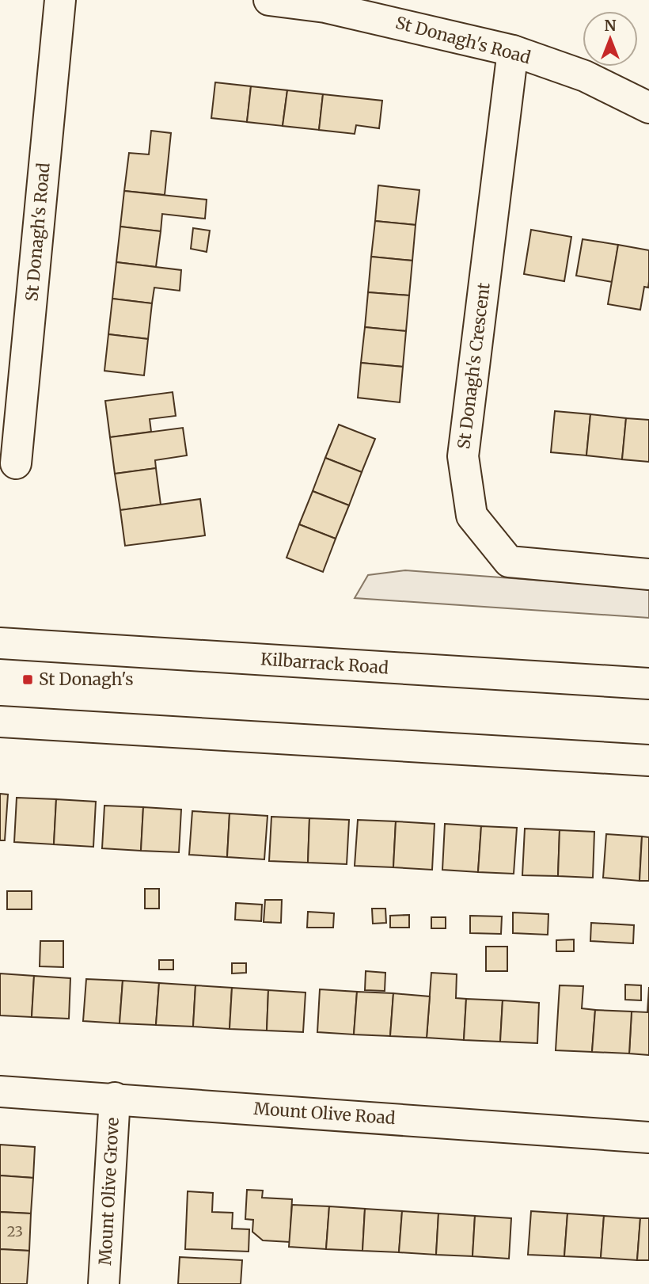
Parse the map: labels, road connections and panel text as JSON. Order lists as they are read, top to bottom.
{
  "streets": {
    "street": [
      "St Donagh's Road",
      "St Donagh's Crescent",
      "Kilbarrack Road",
      "Mount Olive Road",
      "Mount Olive Grove"
    ]
  },
  "crossings": [
    ["St Donagh's Road", "St Donagh's Crescent"],
    ["Mount Olive Road", "Mount Olive Grove"]
  ],
  "places": {
    "transit": ["St Donagh's"]
  },
  "house_numbers": ["23"],
  "north": "top"
}
